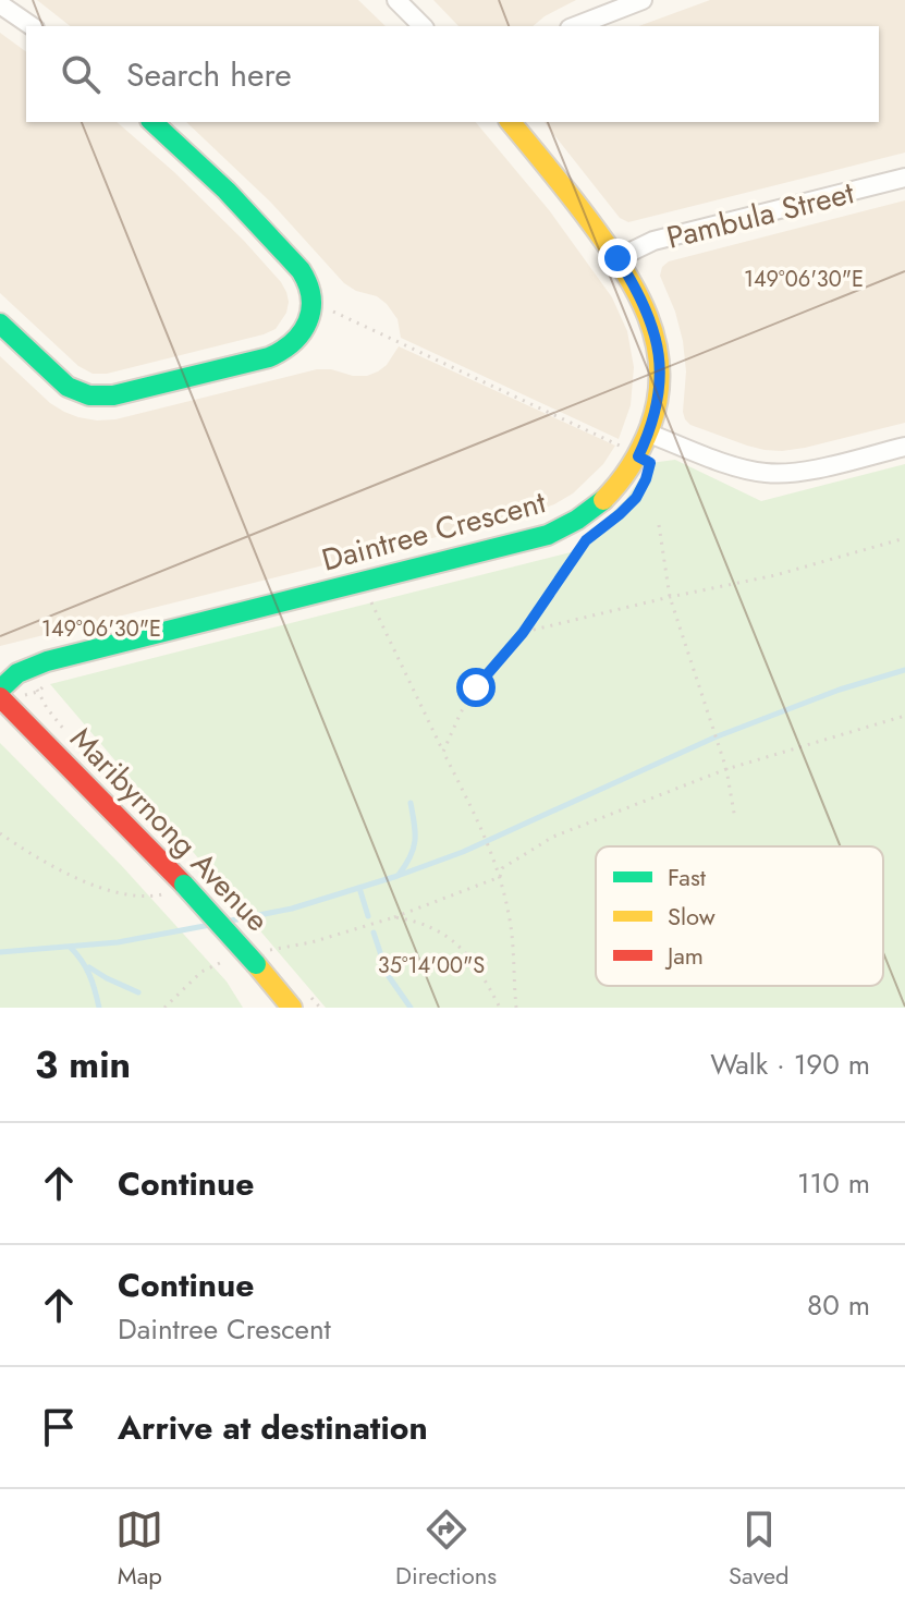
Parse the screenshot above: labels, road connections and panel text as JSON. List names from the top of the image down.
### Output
{
  "streets": {
    "street": ["Pambula Street", "Daintree Crescent", "Maribyrnong Avenue"]
  },
  "crossings": [
    ["Pambula Street", "Daintree Crescent"]
  ],
  "legend": ["Fast", "Slow", "Jam"],
  "page": {
    "search": "Search here",
    "heading": ["3 min", "Walk · 190 m"],
    "list": [
      ["Continue", "110 m"],
      ["Continue", "Daintree Crescent", "80 m"],
      "Arrive at destination"
    ],
    "nav": ["Map", "Directions", "Saved"]
  },
  "coordinates": ["149°06'30\"E", "35°14'00\"S"]
}
